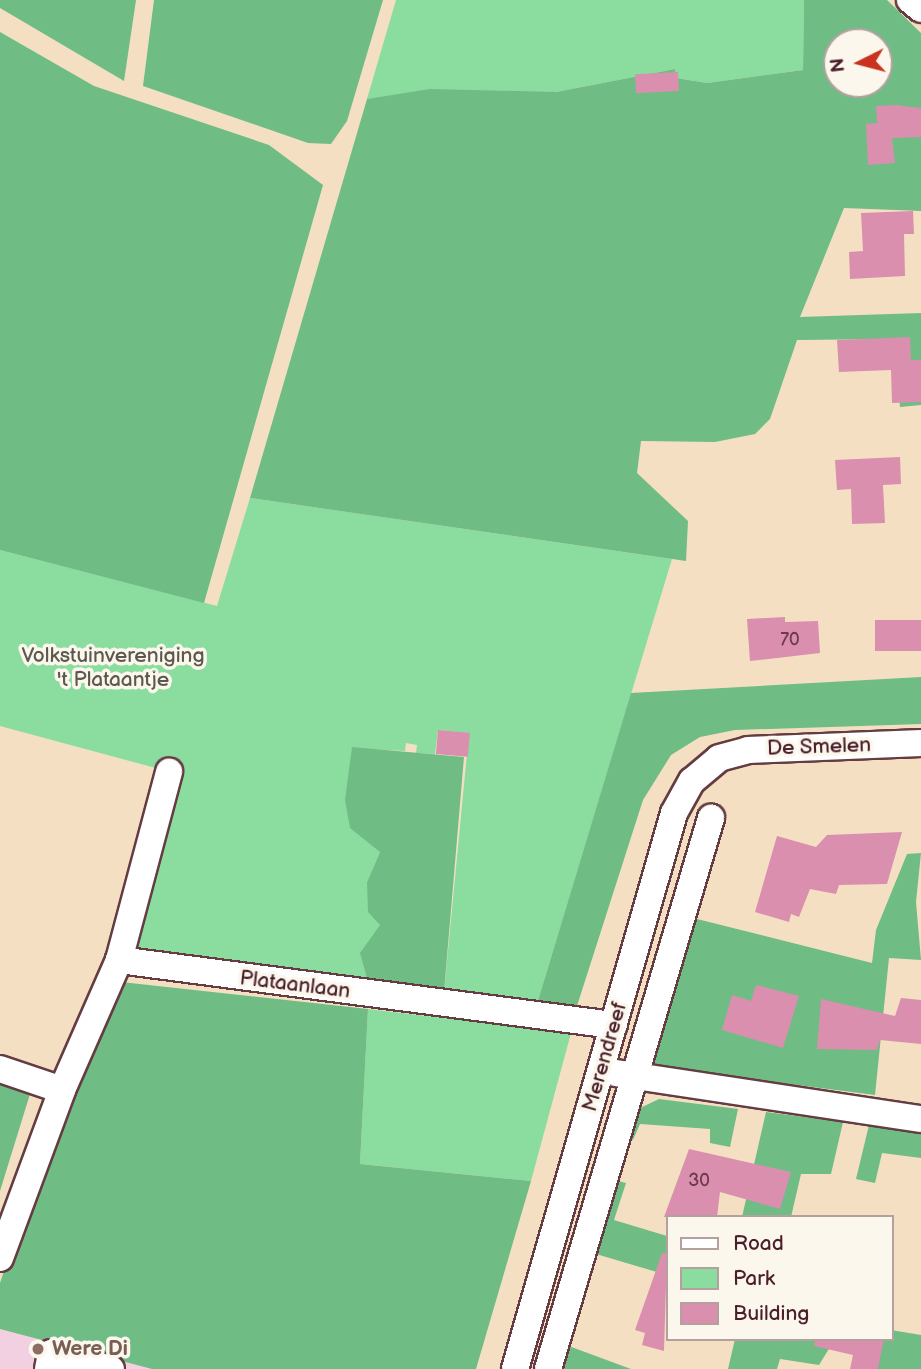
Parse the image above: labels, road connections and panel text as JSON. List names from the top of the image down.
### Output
{
  "streets": {
    "street": ["De Smelen", "Plataanlaan", "Merendreef"]
  },
  "crossings": [
    ["De Smelen", "Merendreef"],
    ["Plataanlaan", "Merendreef"]
  ],
  "parks": ["Volkstuinvereniging 't Plataantje"],
  "places": ["Were Di"],
  "house_numbers": ["70", "30"],
  "legend": ["Road", "Park", "Building"],
  "north": "left"
}
